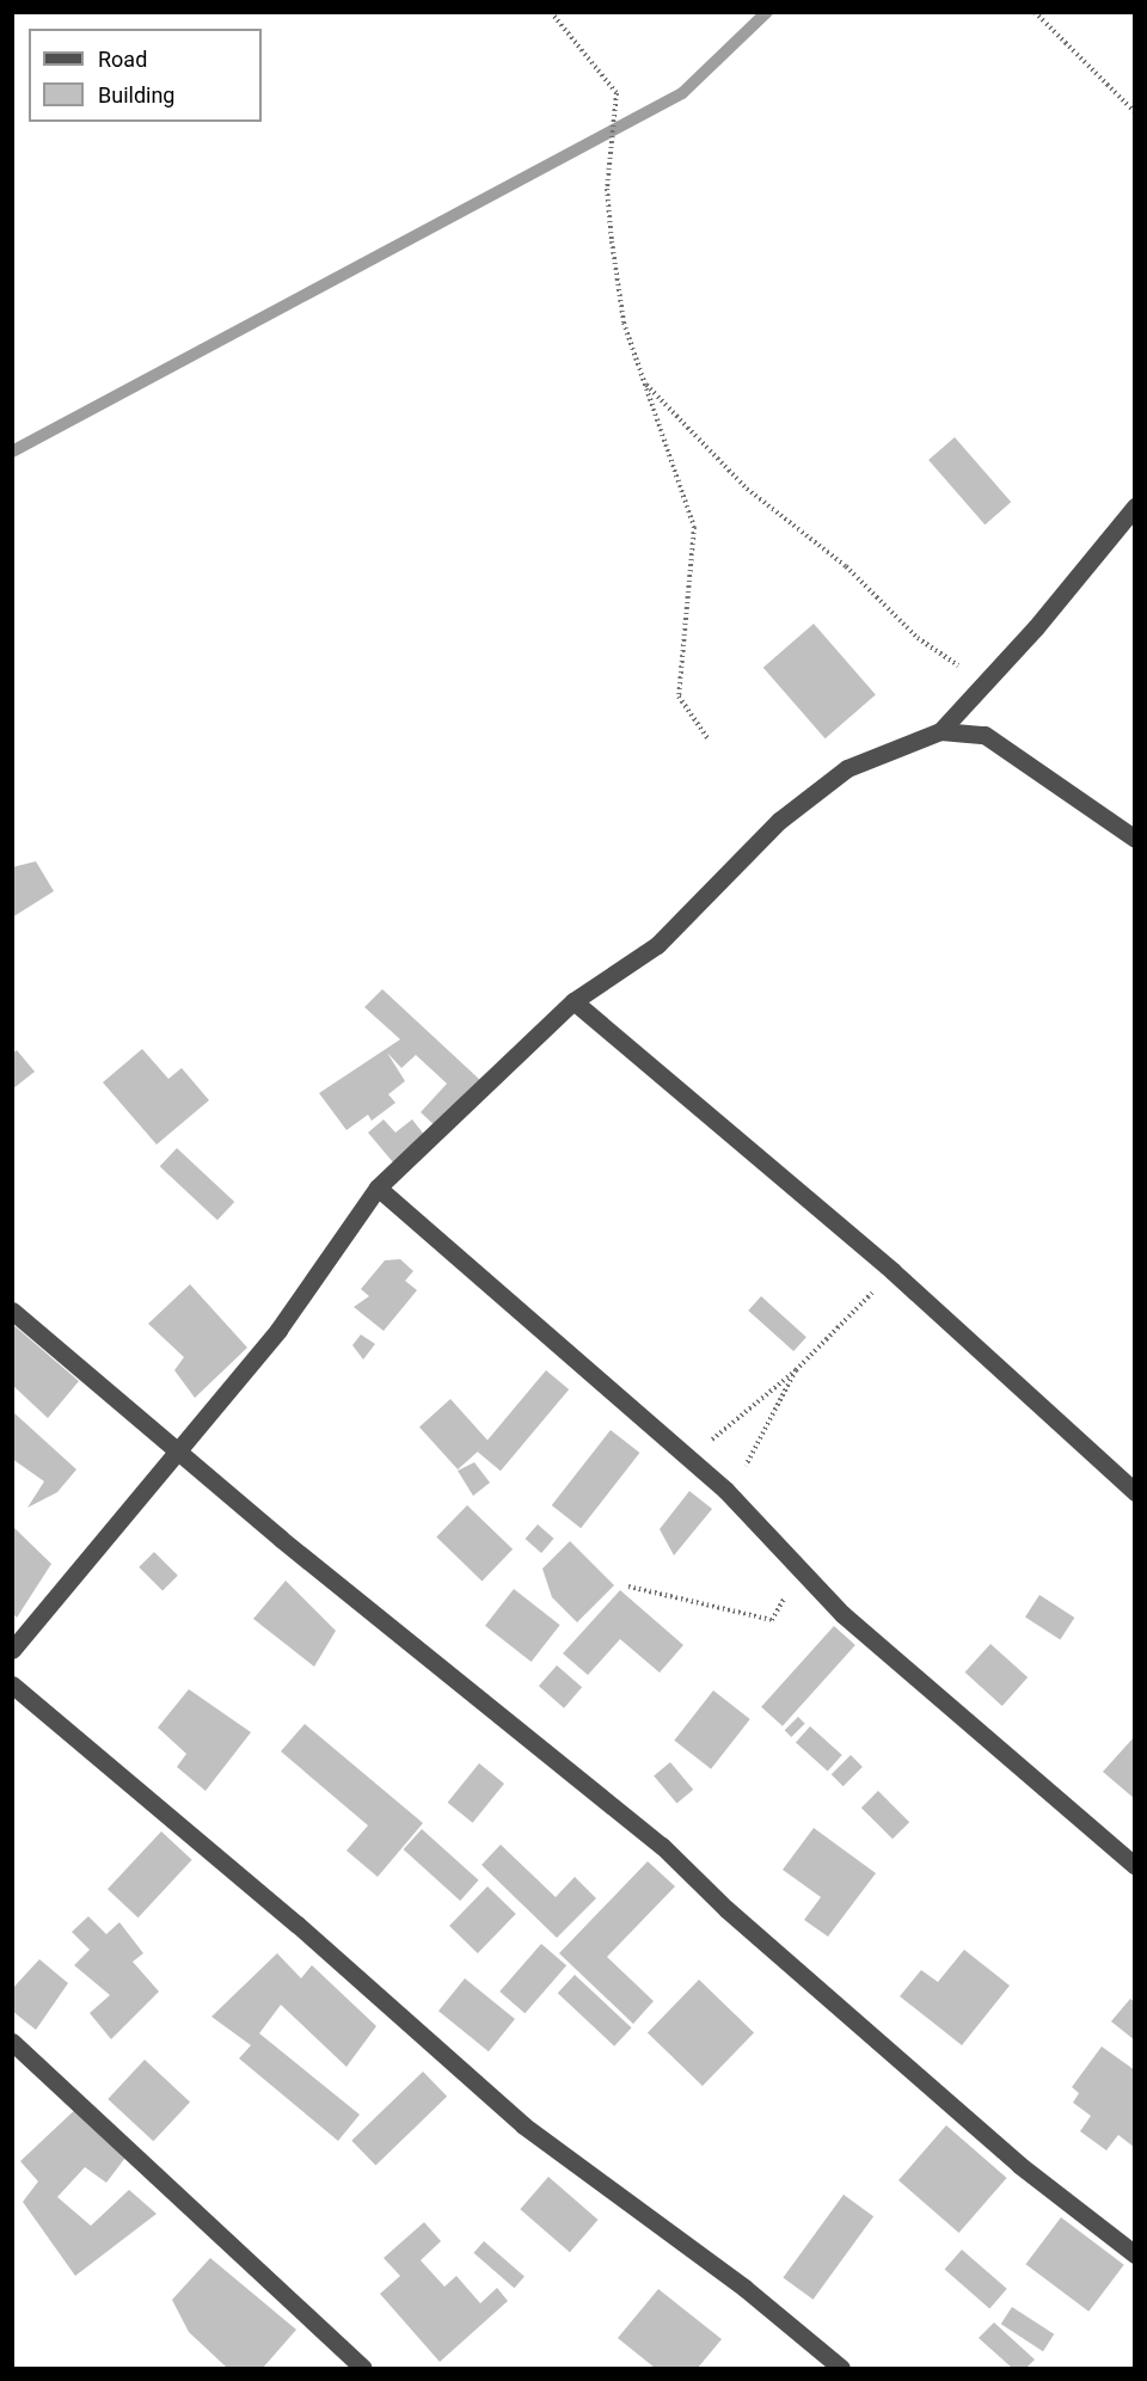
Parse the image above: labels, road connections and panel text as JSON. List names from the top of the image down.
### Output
{
  "legend": ["Road", "Building"]
}
